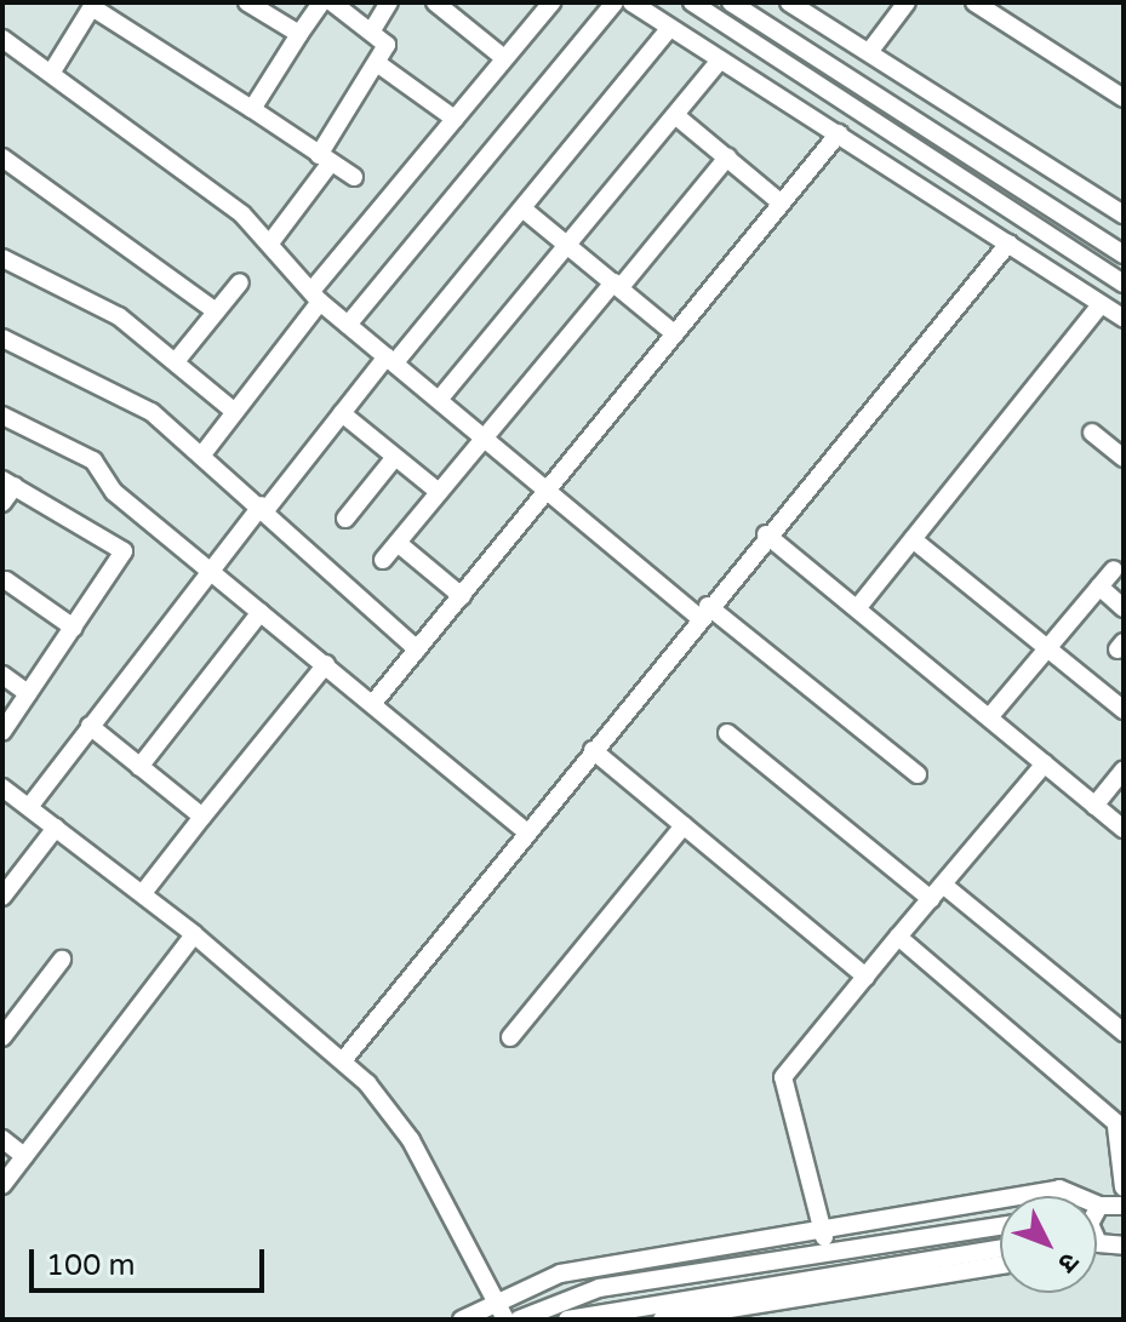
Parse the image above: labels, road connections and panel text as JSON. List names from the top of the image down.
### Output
{
  "scale_bar": "100 m",
  "north": "bottom right"
}
